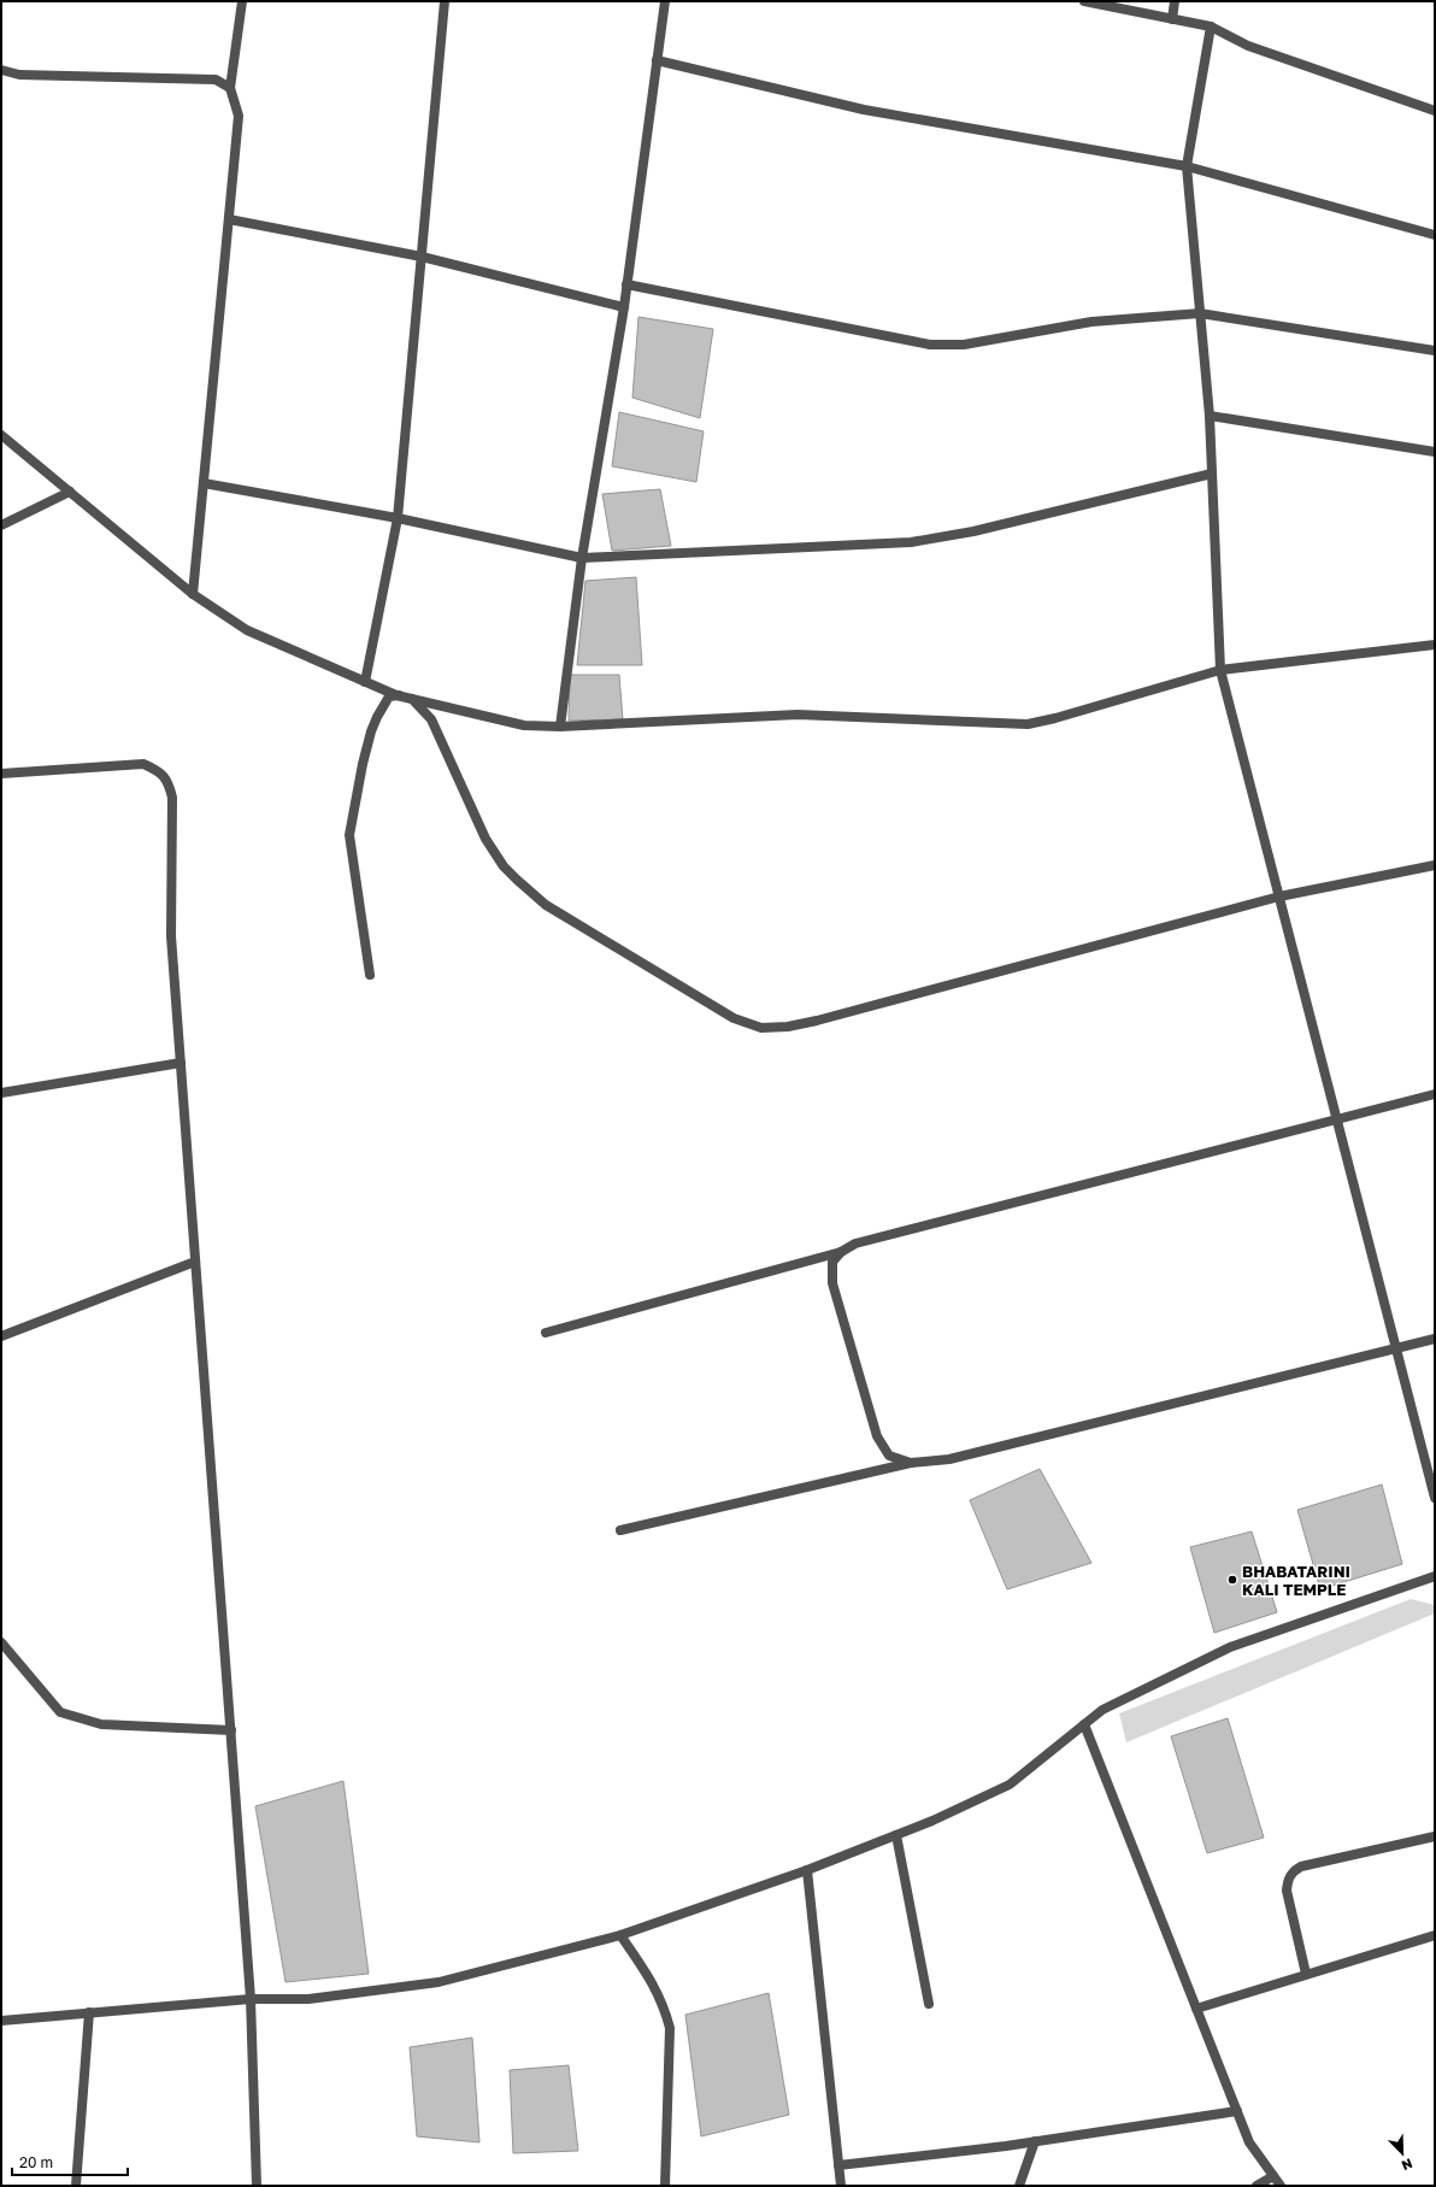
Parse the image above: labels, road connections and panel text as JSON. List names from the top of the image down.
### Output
{
  "places": ["BHABATARINI KALI TEMPLE"],
  "scale_bar": "20 m",
  "north": "bottom right"
}
